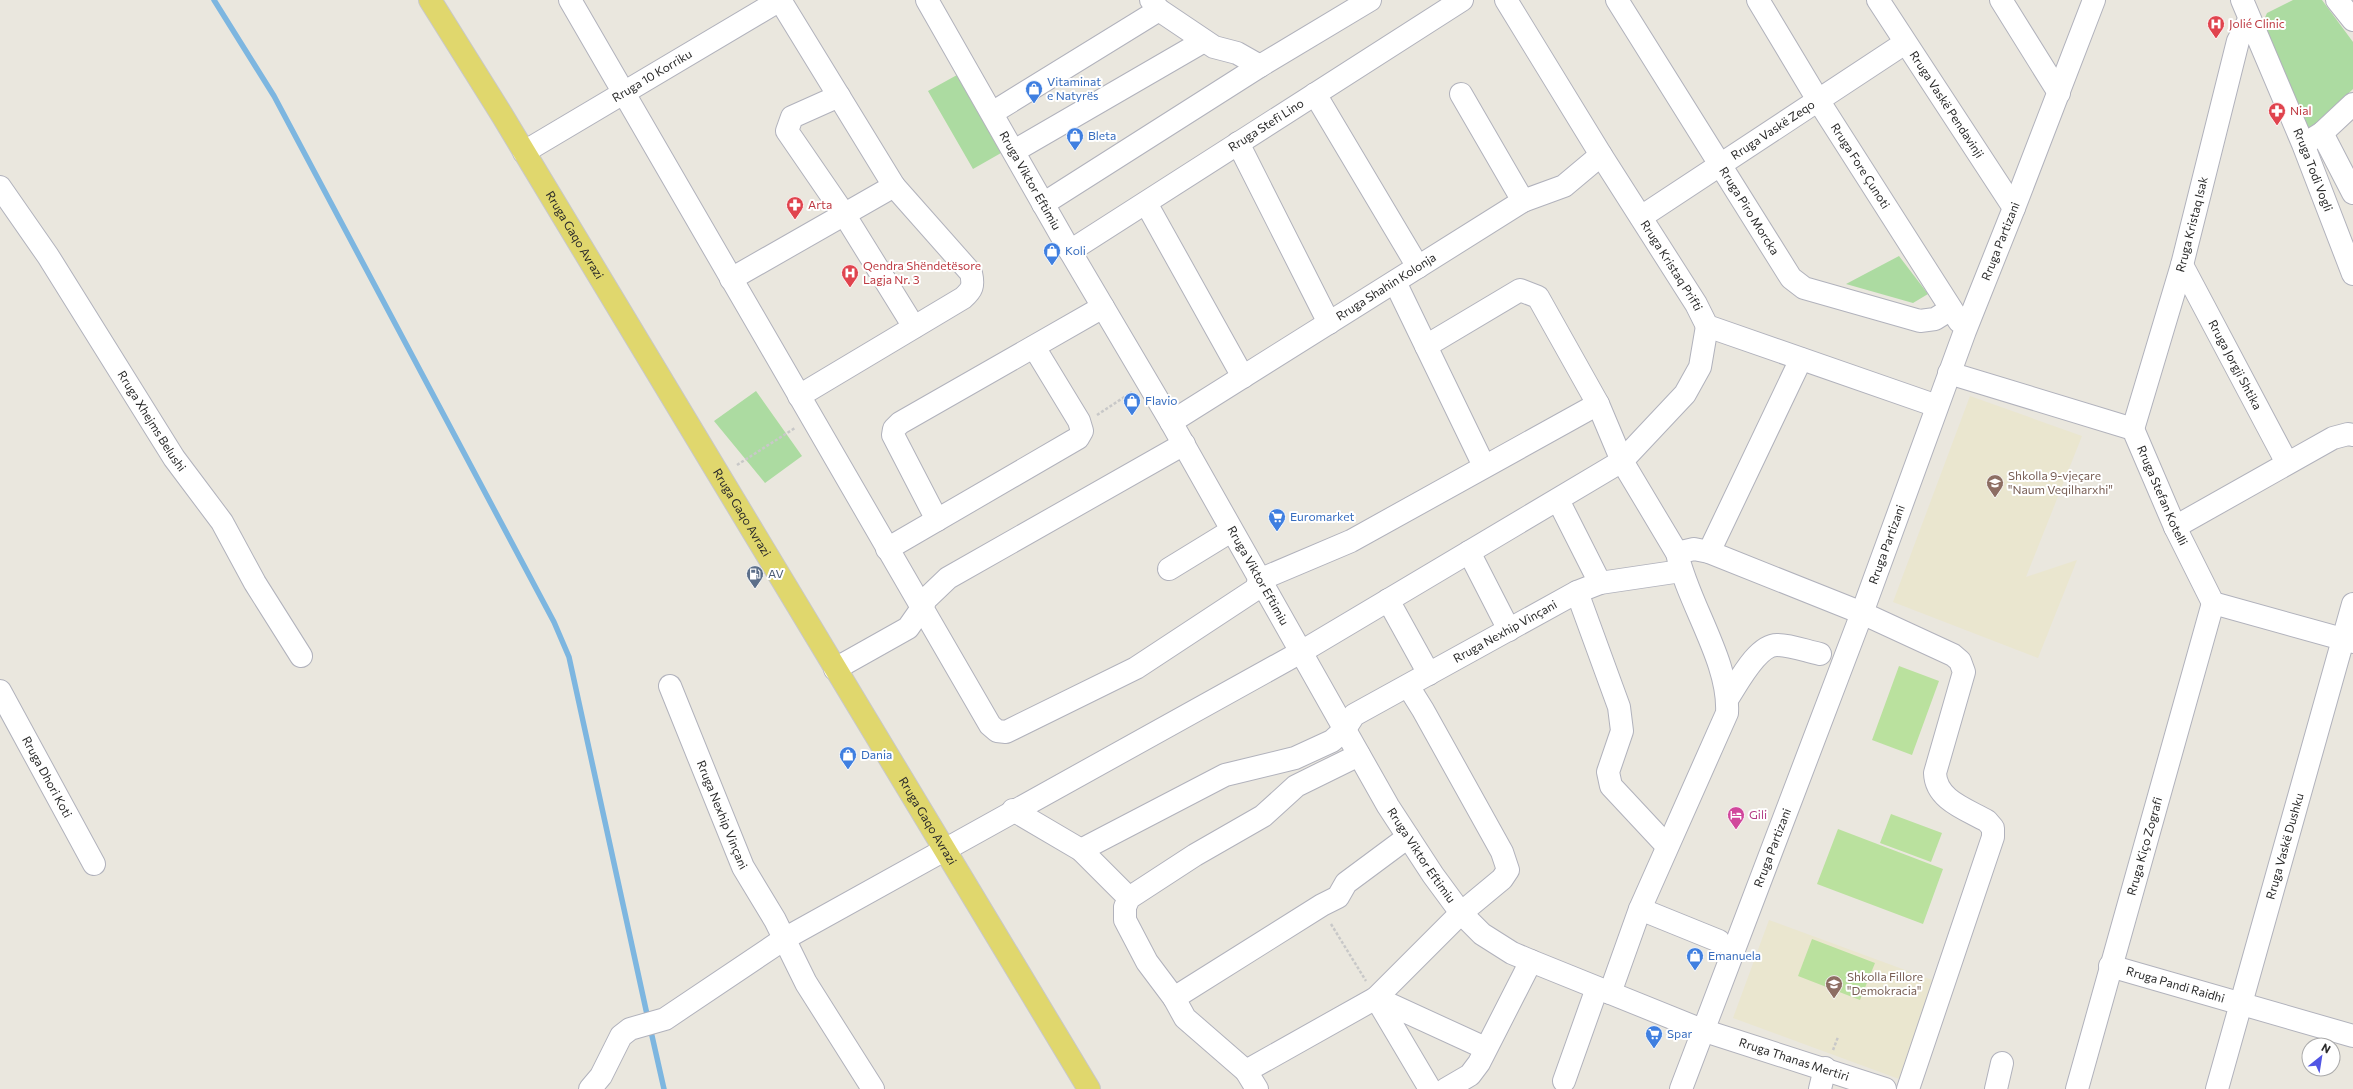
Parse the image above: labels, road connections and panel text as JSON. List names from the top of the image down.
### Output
{
  "streets": {
    "main road": ["Rruga Gaqo Avrazi"],
    "street": [
      "Rruga 10 Korriku",
      "Rruga Vaskë Pendavinji",
      "Rruga Stefi Lino",
      "Rruga Vaskë Zeqo",
      "Rruga Fore Çunoti",
      "Rruga Todi Vogli",
      "Rruga Viktor Eftimiu",
      "Rruga Piro Morcka",
      "Rruga Kristaq Isak",
      "Rruga Partizani",
      "Rruga Kristaq Prifti",
      "Rruga Shahin Kolonja",
      "Rruga Jorgji Shtika",
      "Rruga Xhejms Belushi",
      "Rruga Stefan Kotelli",
      "Rruga Nexhip Vinçani",
      "Rruga Dhori Koti",
      "Rruga Kiço Zografi",
      "Rruga Vaskë Dushku",
      "Rruga Pandi Raidhi",
      "Rruga Thanas Mertiri"
    ]
  },
  "crossings": [
    ["Rruga 10 Korriku", "Rruga Gaqo Avrazi"],
    ["Rruga Vaskë Pendavinji", "Rruga Vaskë Zeqo"],
    ["Rruga Vaskë Pendavinji", "Rruga Partizani"],
    ["Rruga Stefi Lino", "Rruga Viktor Eftimiu"],
    ["Rruga Vaskë Zeqo", "Rruga Fore Çunoti"],
    ["Rruga Vaskë Zeqo", "Rruga Piro Morcka"],
    ["Rruga Vaskë Zeqo", "Rruga Kristaq Prifti"],
    ["Rruga Fore Çunoti", "Rruga Piro Morcka"],
    ["Rruga Fore Çunoti", "Rruga Partizani"],
    ["Rruga Todi Vogli", "Rruga Kristaq Isak"],
    ["Rruga Viktor Eftimiu", "Rruga Partizani"],
    ["Rruga Viktor Eftimiu", "Rruga Shahin Kolonja"],
    ["Rruga Viktor Eftimiu", "Rruga Nexhip Vinçani"],
    ["Rruga Viktor Eftimiu", "Rruga Thanas Mertiri"],
    ["Rruga Kristaq Isak", "Rruga Jorgji Shtika"],
    ["Rruga Kristaq Isak", "Rruga Stefan Kotelli"],
    ["Rruga Partizani", "Rruga Kristaq Prifti"],
    ["Rruga Partizani", "Rruga Nexhip Vinçani"],
    ["Rruga Partizani", "Rruga Thanas Mertiri"],
    ["Rruga Kristaq Prifti", "Rruga Shahin Kolonja"],
    ["Rruga Stefan Kotelli", "Rruga Kiço Zografi"],
    ["Rruga Kiço Zografi", "Rruga Pandi Raidhi"],
    ["Rruga Vaskë Dushku", "Rruga Pandi Raidhi"]
  ],
  "places": {
    "hospital": ["Jolié Clinic", "Qendra Shëndetësore Lagja Nr. 3"],
    "shop": [
      "Vitaminat e Natyrës",
      "Bleta",
      "Koli",
      "Flavio",
      "Dania",
      "Emanuela"
    ],
    "pharmacy": ["Nial", "Arta"],
    "school or university": ["Shkolla 9-vjeçare \"Naum Veqilharxhi\"", "Shkolla Fillore \"Demokracia\""],
    "supermarket": ["Euromarket", "Spar"],
    "fuel station": ["AV"],
    "hotel": ["Gili"]
  },
  "north": "top right"
}
